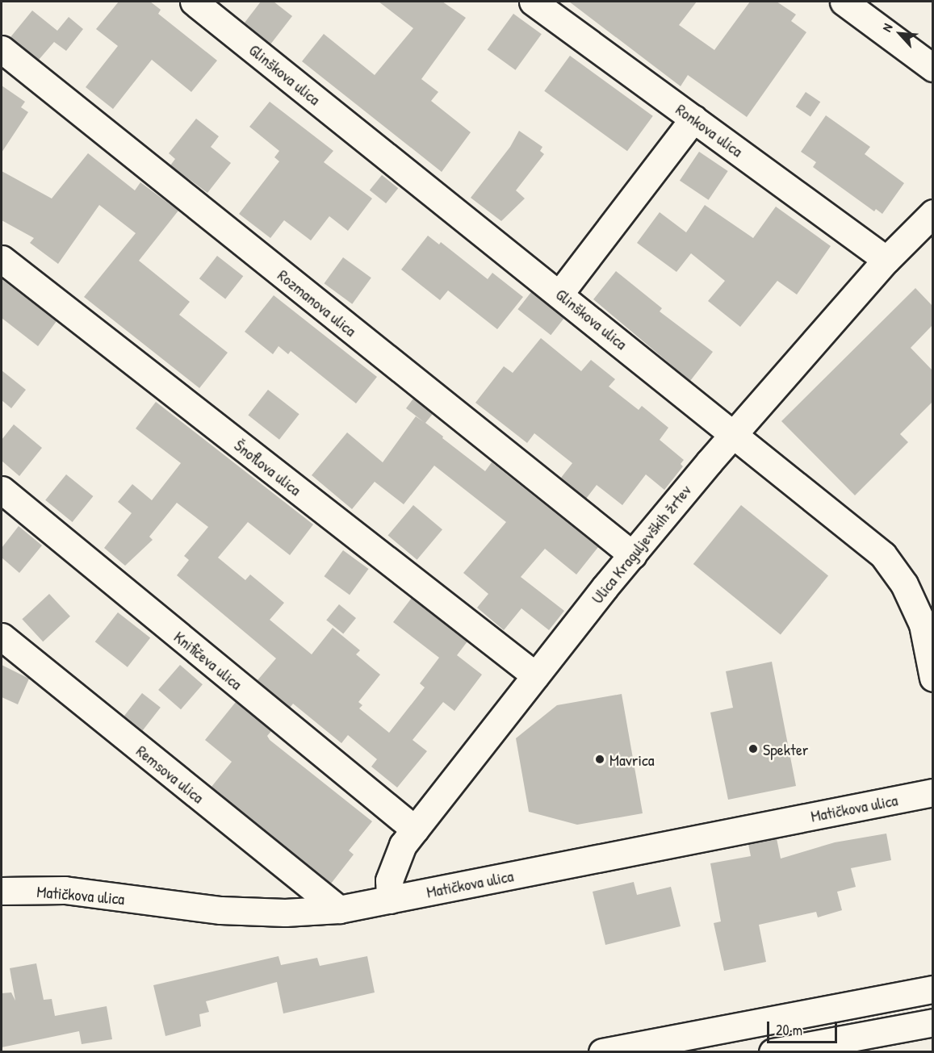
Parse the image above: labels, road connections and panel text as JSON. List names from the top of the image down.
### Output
{
  "streets": {
    "street": [
      "Glinškova ulica",
      "Ronkova ulica",
      "Rozmanova ulica",
      "Šnoflova ulica",
      "Ulica Kraguljevških žrtev",
      "Knifičeva ulica",
      "Remsova ulica",
      "Matičkova ulica"
    ]
  },
  "crossings": [
    ["Glinškova ulica", "Ulica Kraguljevških žrtev"],
    ["Ronkova ulica", "Ulica Kraguljevških žrtev"],
    ["Rozmanova ulica", "Ulica Kraguljevških žrtev"],
    ["Šnoflova ulica", "Ulica Kraguljevških žrtev"],
    ["Ulica Kraguljevških žrtev", "Knifičeva ulica"],
    ["Ulica Kraguljevških žrtev", "Matičkova ulica"],
    ["Remsova ulica", "Matičkova ulica"]
  ],
  "places": ["Spekter", "Mavrica"],
  "scale_bar": "20 m",
  "north": "top left"
}
